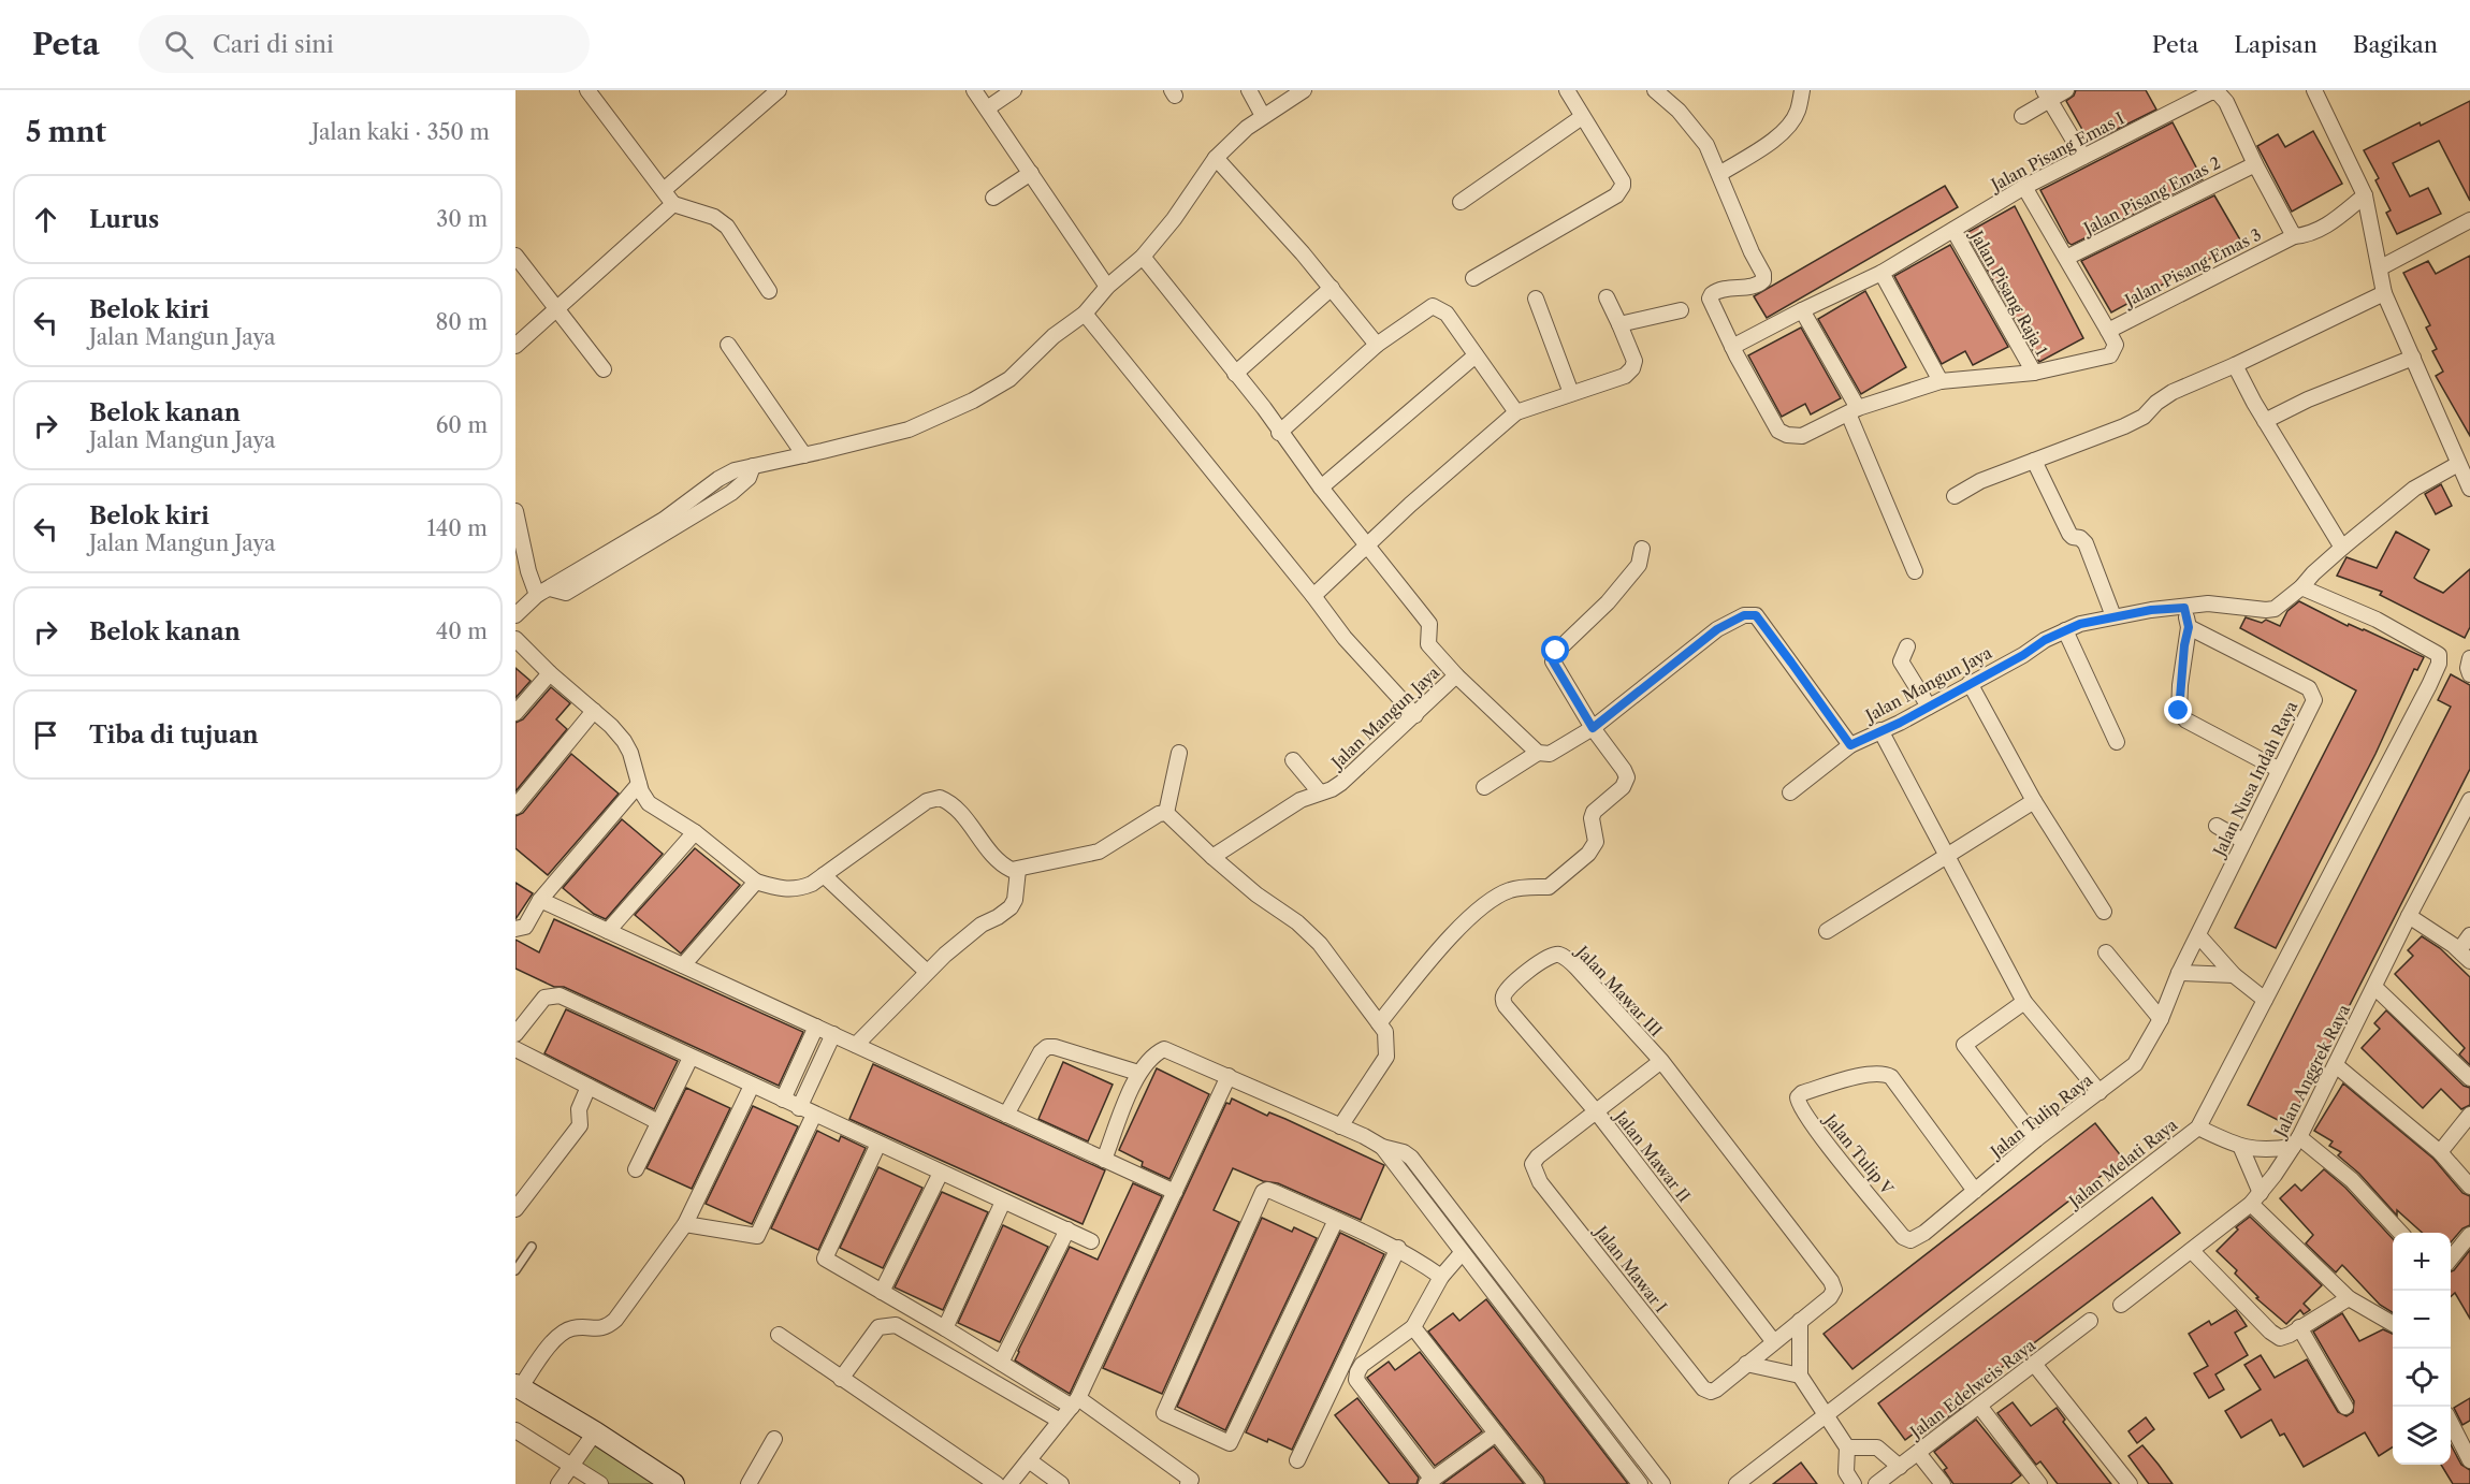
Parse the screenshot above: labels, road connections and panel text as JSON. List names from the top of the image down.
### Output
{
  "streets": {
    "street": [
      "Jalan Pisang Emas I",
      "Jalan Pisang Emas 2",
      "Jalan Pisang Emas 3",
      "Jalan Pisang Raja 1",
      "Jalan Mangun Jaya",
      "Jalan Nusa Indah Raya",
      "Jalan Mawar III",
      "Jalan Anggrek Raya",
      "Jalan Tulip Raya",
      "Jalan Tulip V",
      "Jalan Mawar II",
      "Jalan Melati Raya",
      "Jalan Mawar I",
      "Jalan Edelweis Raya"
    ]
  },
  "crossings": [
    ["Jalan Pisang Emas I", "Jalan Pisang Emas 2"],
    ["Jalan Pisang Emas I", "Jalan Pisang Emas 3"],
    ["Jalan Pisang Emas I", "Jalan Pisang Raja 1"],
    ["Jalan Mangun Jaya", "Jalan Melati Raya"],
    ["Jalan Nusa Indah Raya", "Jalan Tulip Raya"],
    ["Jalan Mawar III", "Jalan Mawar II"],
    ["Jalan Mawar III", "Jalan Mawar I"],
    ["Jalan Tulip Raya", "Jalan Tulip V"],
    ["Jalan Mawar II", "Jalan Mawar I"]
  ],
  "page": {
    "header": "Peta",
    "search": "Cari di sini",
    "nav": ["Peta", "Lapisan", "Bagikan"],
    "heading": ["5 mnt", "Jalan kaki · 350 m"],
    "list": [
      ["Lurus", "30 m"],
      ["Belok kiri", "Jalan Mangun Jaya", "80 m"],
      ["Belok kanan", "Jalan Mangun Jaya", "60 m"],
      ["Belok kiri", "Jalan Mangun Jaya", "140 m"],
      ["Belok kanan", "40 m"],
      "Tiba di tujuan"
    ],
    "map_buttons": ["+", "−"]
  }
}
